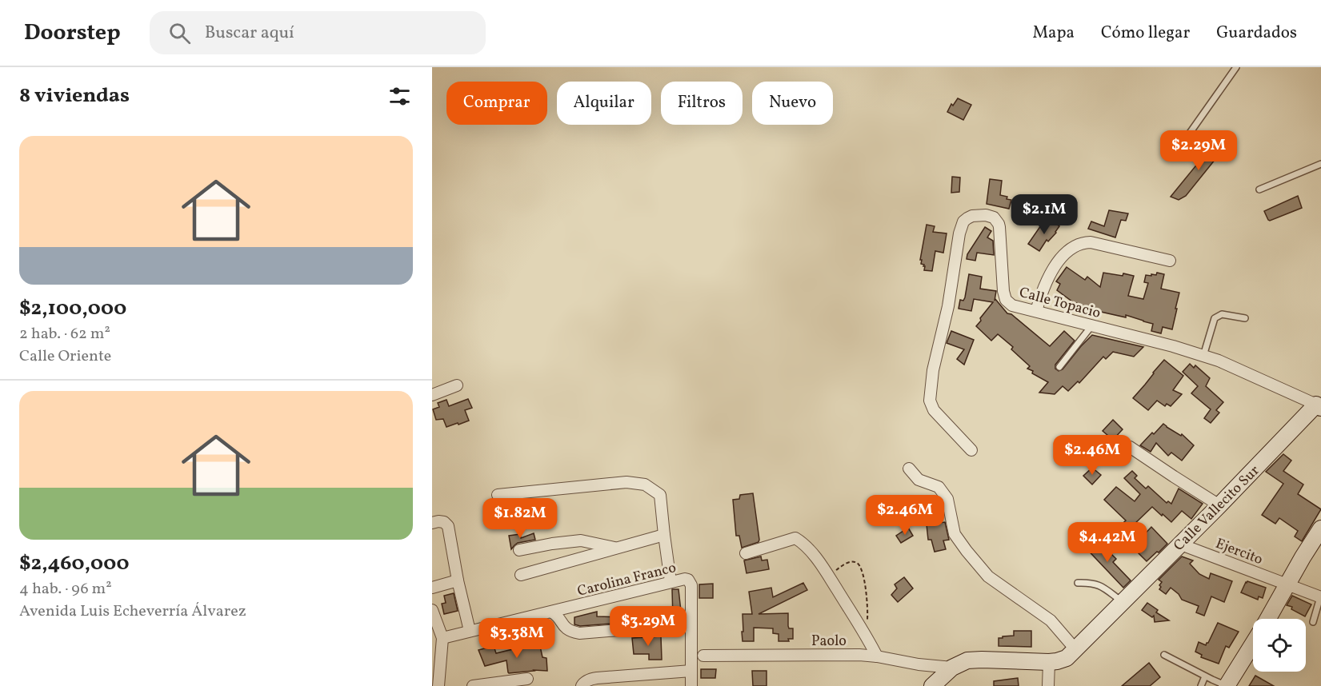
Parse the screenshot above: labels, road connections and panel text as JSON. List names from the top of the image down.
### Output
{
  "streets": {
    "street": [
      "Calle Topacio",
      "Calle Vallecito Sur",
      "Ejercito",
      "Carolina Franco",
      "Paolo"
    ]
  },
  "crossings": [
    ["Calle Topacio", "Calle Vallecito Sur"],
    ["Calle Vallecito Sur", "Ejercito"]
  ],
  "page": {
    "header": "Doorstep",
    "search": "Buscar aquí",
    "nav": ["Mapa", "Cómo llegar", "Guardados"],
    "heading": "8 viviendas",
    "chip": [
      "Comprar",
      "Alquilar",
      "Filtros",
      "Nuevo"
    ],
    "list": [
      {
        "name": "$2,100,000",
        "note": "2 hab. · 62 m² · Calle Oriente"
      },
      {
        "name": "$2,460,000",
        "note": "4 hab. · 96 m² · Avenida Luis Echeverría Álvarez"
      }
    ],
    "price": [
      "$2.29M",
      "$2.1M",
      "$2.46M",
      "$2.46M",
      "$1.82M",
      "$4.42M",
      "$3.29M",
      "$3.38M"
    ]
  }
}
